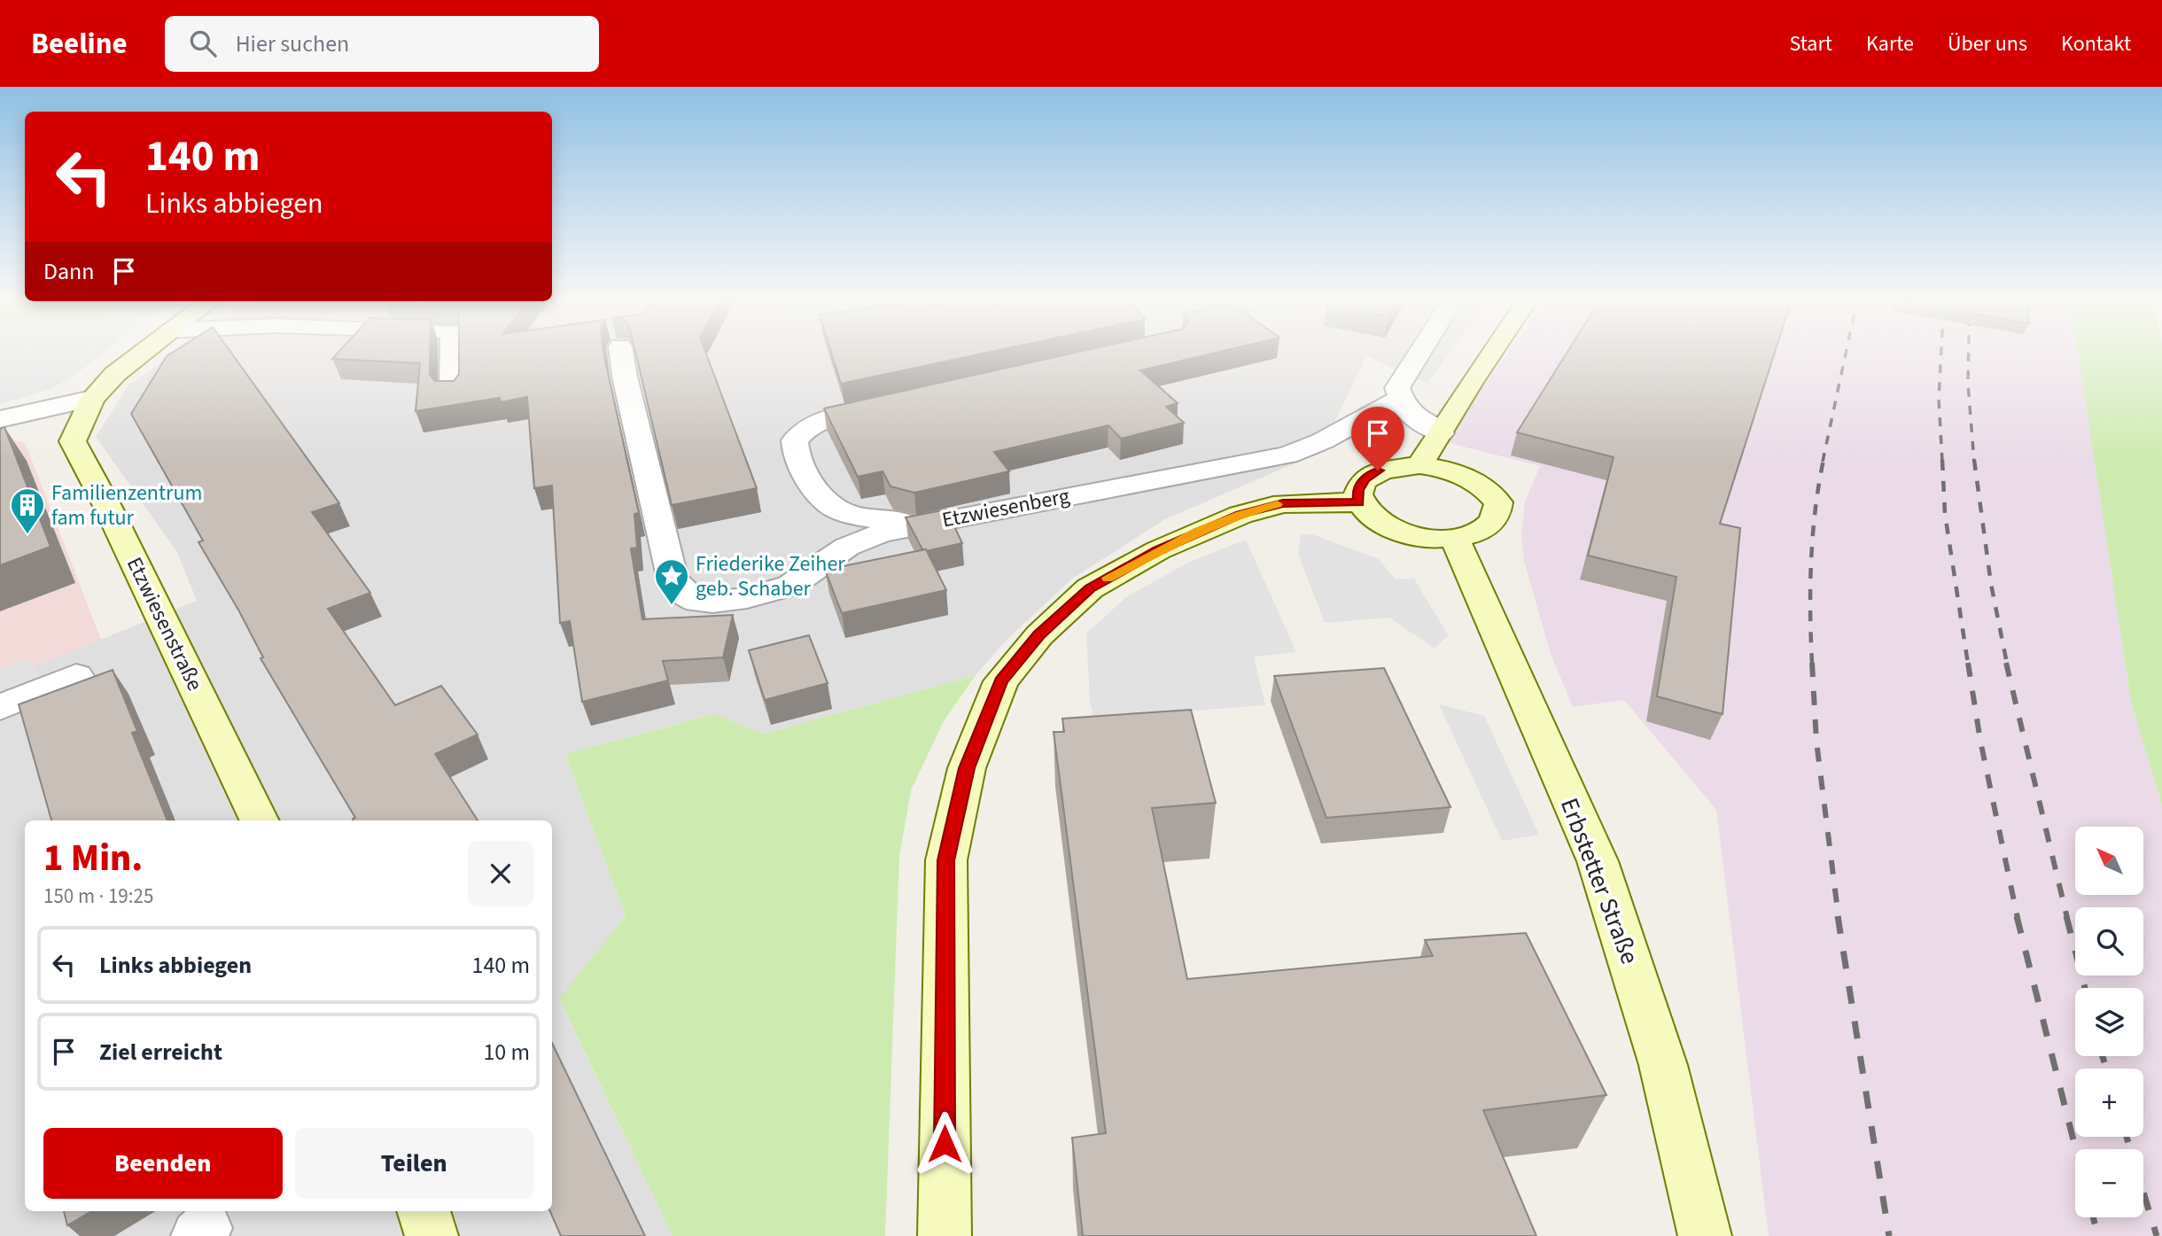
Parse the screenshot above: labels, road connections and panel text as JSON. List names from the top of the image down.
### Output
{
  "streets": {
    "street": ["Etzwiesenberg", "Etzwiesenstraße", "Erbstetter Straße"]
  },
  "places": {
    "building": ["Familienzentrum fam futur"],
    "place": ["Friederike Zeiher geb. Schaber"]
  },
  "north": "top left",
  "page": {
    "header": "Beeline",
    "search": "Hier suchen",
    "nav": [
      "Start",
      "Karte",
      "Über uns",
      "Kontakt"
    ],
    "turn": ["140 m", "Links abbiegen"],
    "then": "Dann",
    "heading": ["1 Min.", "150 m · 19:25"],
    "map_buttons": ["+", "−"],
    "list": [
      {
        "name": "Links abbiegen",
        "value": "140 m"
      },
      {
        "name": "Ziel erreicht",
        "value": "10 m"
      }
    ],
    "buttons": ["Beenden", "Teilen"]
  }
}
